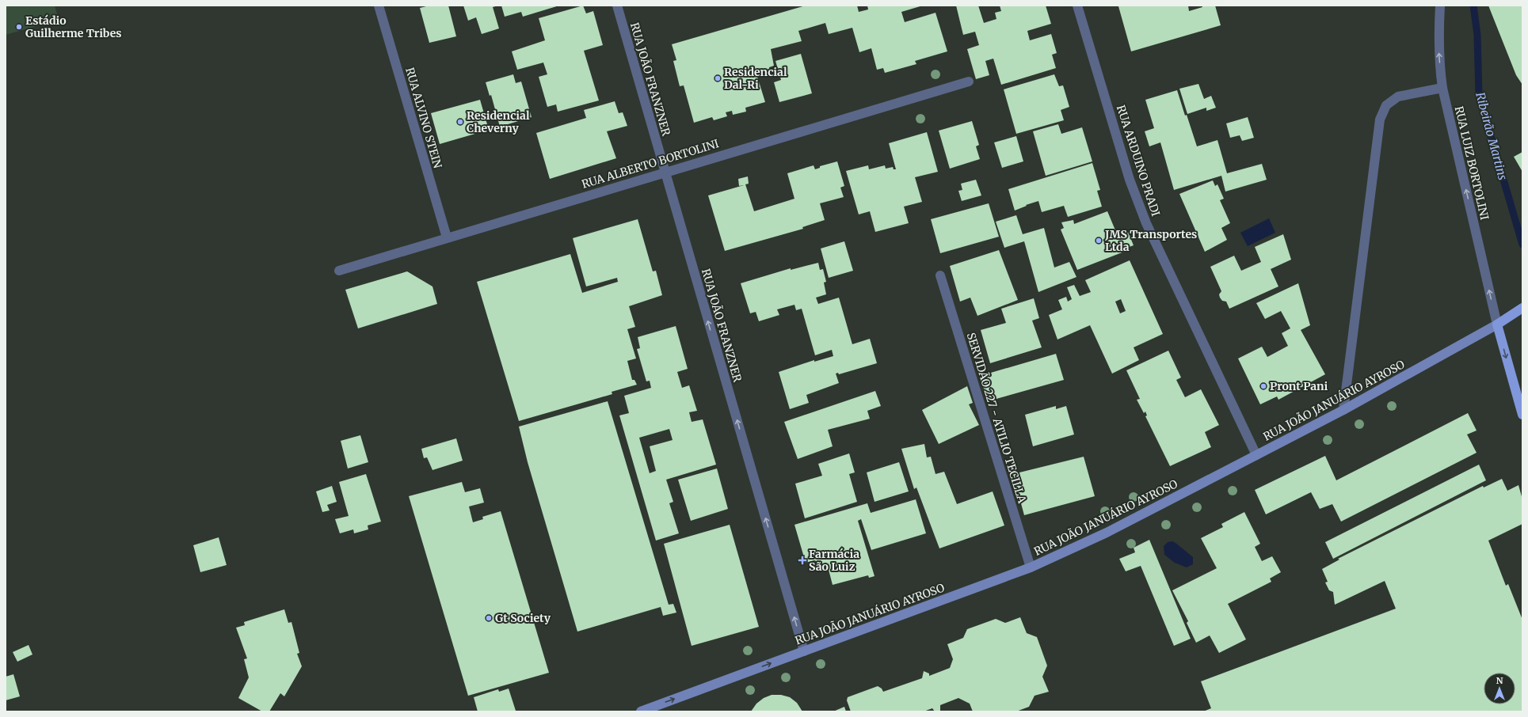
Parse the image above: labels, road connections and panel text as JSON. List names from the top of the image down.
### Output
{
  "streets": {
    "main road": ["RUA JOÃO JANUÁRIO AYROSO"],
    "street": [
      "RUA JOÃO FRANZNER",
      "RUA ALVINO STEIN",
      "RUA ARDUINO PRADI",
      "RUA LUIZ BORTOLINI",
      "RUA ALBERTO BORTOLINI",
      "SERVIDÃO 227 - ATILIO TECILLA"
    ]
  },
  "crossings": [
    ["RUA JOÃO FRANZNER", "RUA ALBERTO BORTOLINI"],
    ["RUA JOÃO FRANZNER", "RUA JOÃO JANUÁRIO AYROSO"],
    ["RUA ALVINO STEIN", "RUA ALBERTO BORTOLINI"],
    ["RUA ARDUINO PRADI", "RUA JOÃO JANUÁRIO AYROSO"],
    ["RUA LUIZ BORTOLINI", "RUA JOÃO JANUÁRIO AYROSO"],
    ["RUA JOÃO JANUÁRIO AYROSO", "SERVIDÃO 227 - ATILIO TECILLA"]
  ],
  "one_way": ["RUA JOÃO FRANZNER", "RUA LUIZ BORTOLINI"],
  "water": ["Ribeirão Martins"],
  "places": {
    "other": [
      "Estádio Guilherme Tribes",
      "Residencial Dal-Ri",
      "Residencial Cheverny",
      "JMS Transportes Ltda",
      "Pront Pani",
      "Gt Society"
    ],
    "health": ["Farmácia São Luiz"]
  },
  "north": "top"
}
